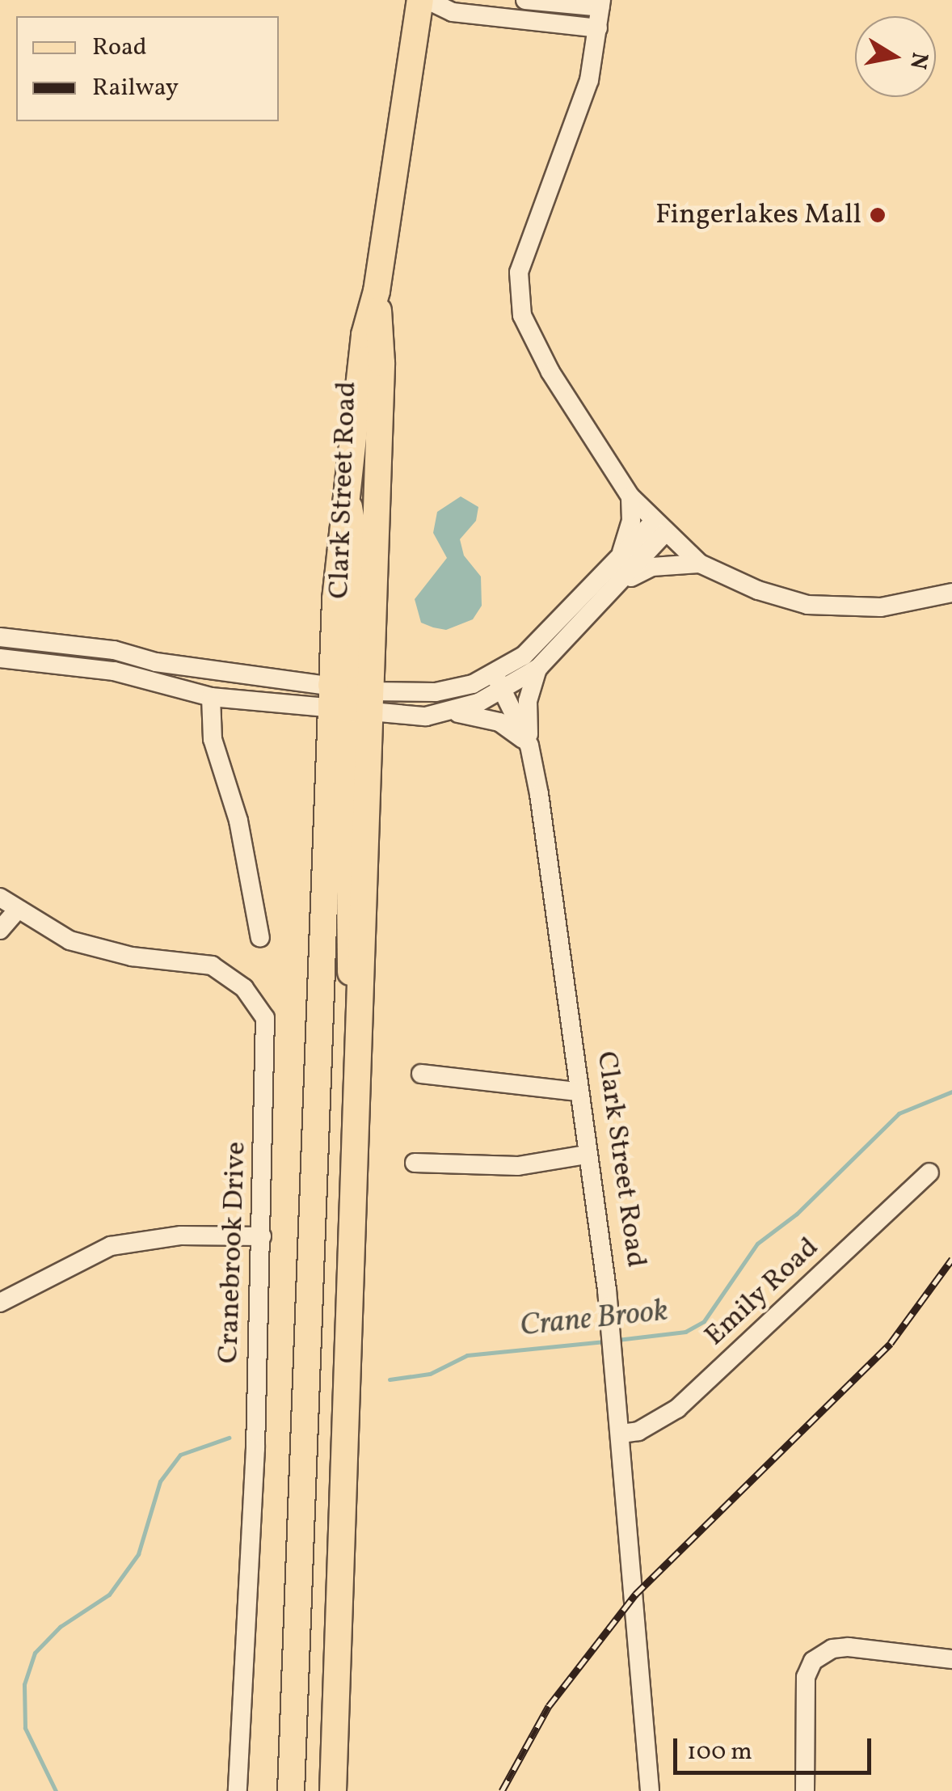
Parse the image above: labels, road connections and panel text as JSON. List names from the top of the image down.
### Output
{
  "streets": {
    "highway": ["Clark Street Road"],
    "street": ["Cranebrook Drive", "Emily Road"]
  },
  "crossings": [
    ["Clark Street Road", "Emily Road"]
  ],
  "water": ["Crane Brook"],
  "places": ["Fingerlakes Mall"],
  "legend": ["Road", "Railway"],
  "scale_bar": "100 m",
  "north": "right"
}
